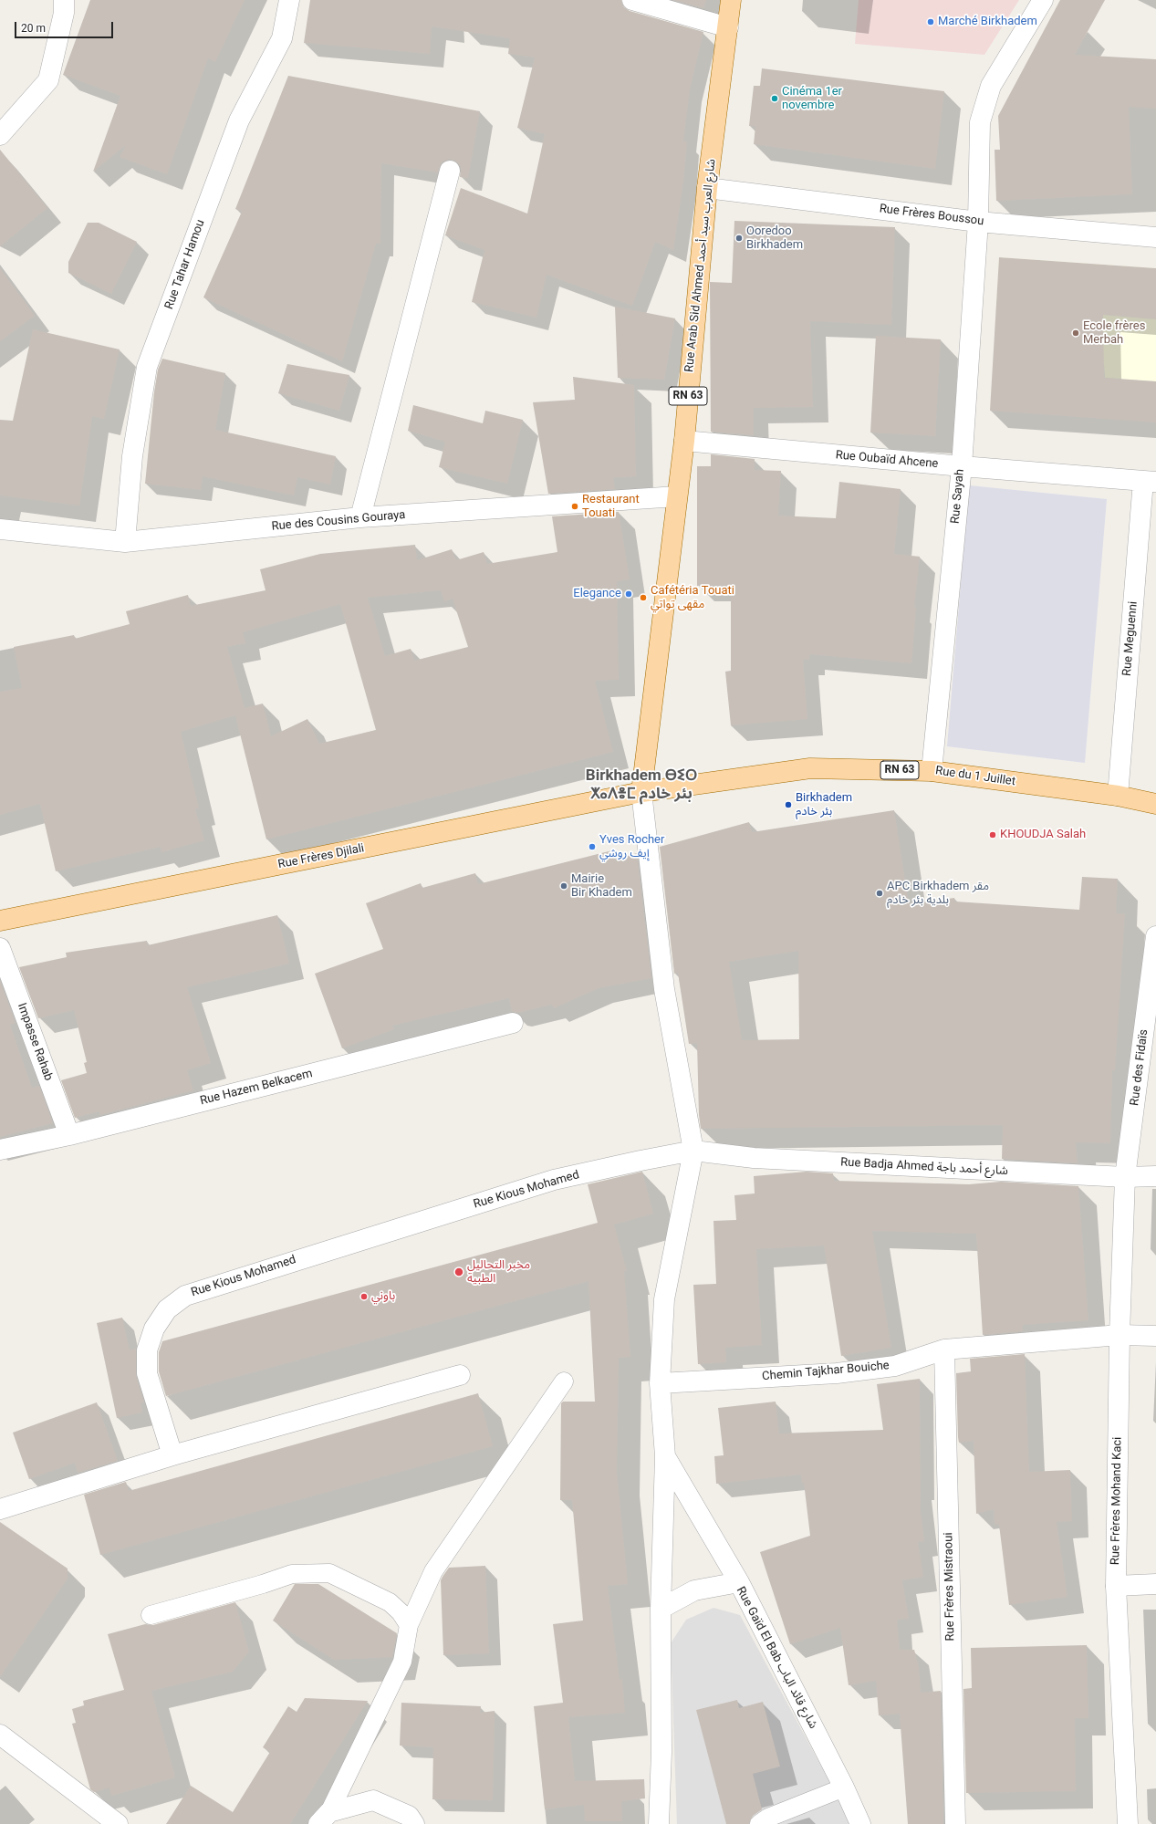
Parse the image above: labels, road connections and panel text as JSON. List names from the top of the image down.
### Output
{
  "streets": {
    "main road": [
      "Rue Arab Sid Ahmed شارع العرب سيد أحمد",
      "RN 63",
      "Rue du 1 Juillet",
      "Rue Frères Djilali"
    ],
    "street": [
      "Rue Frères Boussou",
      "Rue Tahar Hamou",
      "Rue Oubaïd Ahcene",
      "Rue Sayah",
      "Rue des Cousins Gouraya",
      "Rue Meguenni",
      "Impasse Rahab",
      "Rue des Fidaïs",
      "Rue Hazem Belkacem",
      "Rue Badja Ahmed شارع أحمد باجة",
      "Rue Kious Mohamed",
      "Chemin Tajkhar Bouiche",
      "Rue Frères Mohand Kaci",
      "Rue Frères Mistraoui",
      "Rue Gaïd El Bab شارع قائد الباب"
    ]
  },
  "crossings": [
    ["Rue Frères Boussou", "Rue Arab Sid Ahmed شارع العرب سيد أحمد"],
    ["Rue Frères Boussou", "Rue Sayah"],
    ["Rue Tahar Hamou", "Rue des Cousins Gouraya"],
    ["Rue Arab Sid Ahmed شارع العرب سيد أحمد", "Rue Oubaïd Ahcene"],
    ["Rue Arab Sid Ahmed شارع العرب سيد أحمد", "Rue des Cousins Gouraya"],
    ["Rue Arab Sid Ahmed شارع العرب سيد أحمد", "Rue du 1 Juillet"],
    ["Rue Arab Sid Ahmed شارع العرب سيد أحمد", "Rue Frères Djilali"],
    ["Rue Oubaïd Ahcene", "Rue Sayah"],
    ["Rue Oubaïd Ahcene", "Rue Meguenni"],
    ["Rue Sayah", "Rue du 1 Juillet"],
    ["Rue Meguenni", "Rue du 1 Juillet"],
    ["Rue du 1 Juillet", "Rue Frères Djilali"],
    ["Impasse Rahab", "Rue Hazem Belkacem"],
    ["Rue des Fidaïs", "Rue Badja Ahmed شارع أحمد باجة"],
    ["Rue des Fidaïs", "Rue Frères Mohand Kaci"],
    ["Rue Badja Ahmed شارع أحمد باجة", "Rue Kious Mohamed"],
    ["Rue Badja Ahmed شارع أحمد باجة", "Rue Frères Mohand Kaci"],
    ["Chemin Tajkhar Bouiche", "Rue Frères Mohand Kaci"],
    ["Chemin Tajkhar Bouiche", "Rue Frères Mistraoui"]
  ],
  "districts": ["Birkhadem ⴱⵉⵔ ⵅⴰⴷⴻⵎ بئر خادم"],
  "places": [
    "Marché Birkhadem",
    "Cinéma 1er novembre",
    "Ooredoo Birkhadem",
    "Ecole frères Merbah",
    "Restaurant Touati",
    "Elegance",
    "Cafétéria Touati مقهى تواتي",
    "Birkhadem بئر خادم",
    "KHOUDJA Salah",
    "Yves Rocher إيف روشي",
    "Mairie Bir Khadem",
    "APC Birkhadem مقر بلدية بئر خادم",
    "مخبر التحاليل الطبية",
    "باوني"
  ],
  "scale_bar": "20 m"
}
